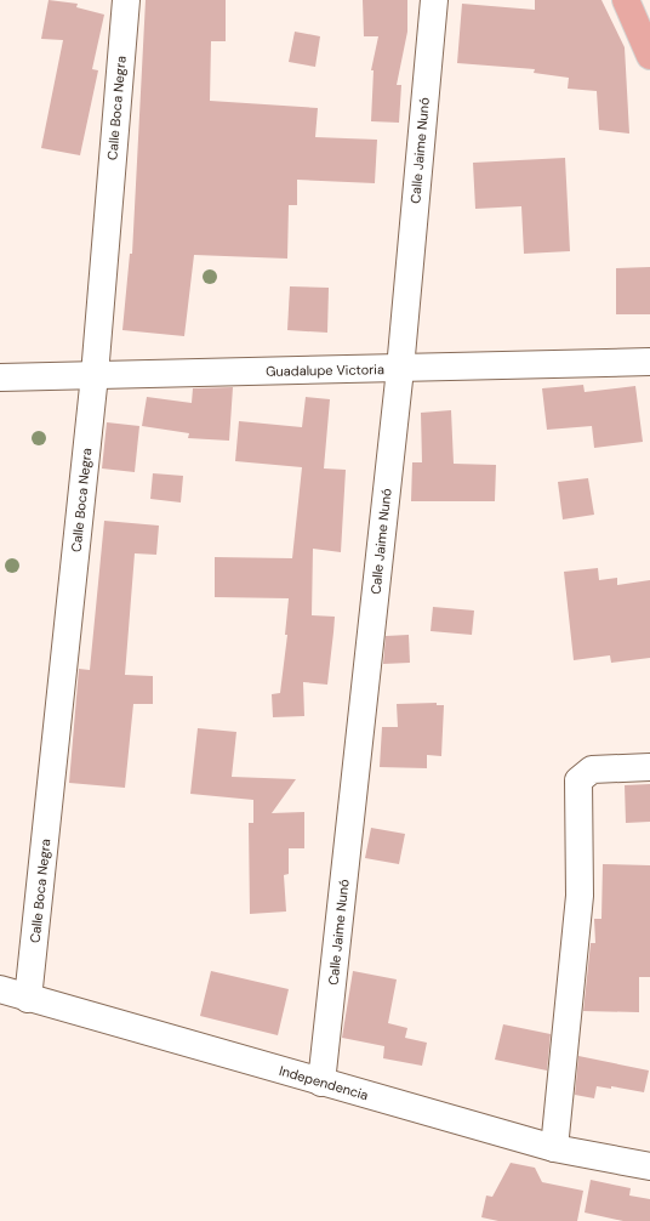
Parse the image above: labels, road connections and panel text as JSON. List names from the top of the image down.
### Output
{
  "streets": {
    "street": [
      "Calle Boca Negra",
      "Calle Jaime Nunó",
      "Guadalupe Victoria",
      "Independencia"
    ]
  },
  "crossings": [
    ["Calle Boca Negra", "Guadalupe Victoria"],
    ["Calle Boca Negra", "Independencia"],
    ["Calle Jaime Nunó", "Guadalupe Victoria"],
    ["Calle Jaime Nunó", "Independencia"]
  ]
}
